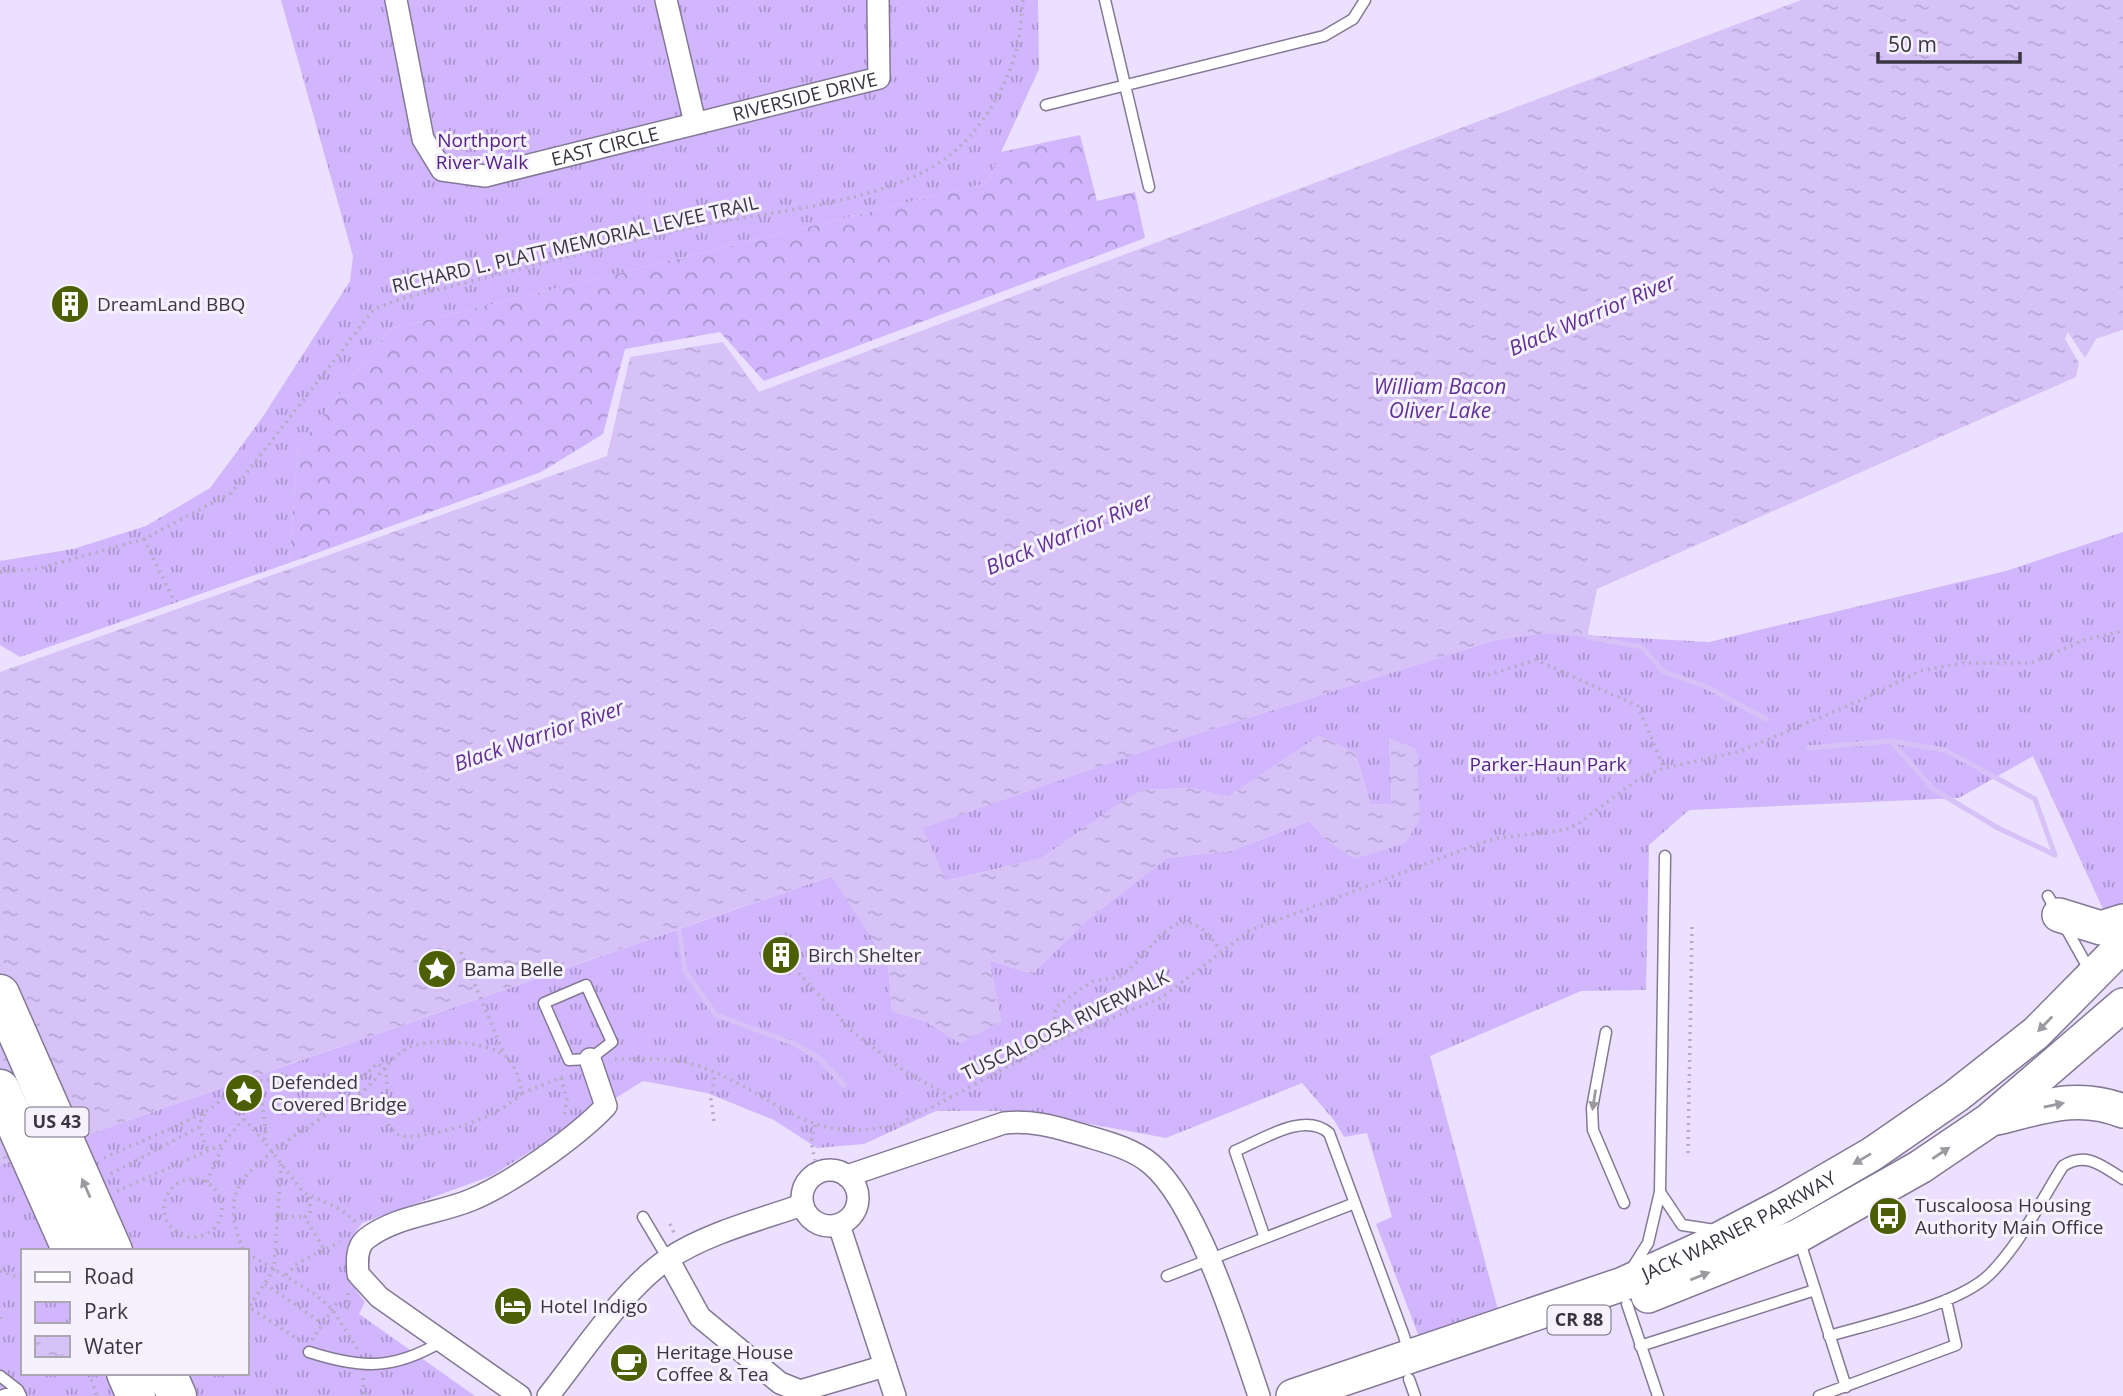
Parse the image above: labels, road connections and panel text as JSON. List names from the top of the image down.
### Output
{
  "streets": {
    "highway": ["US 43"],
    "main road": ["JACK WARNER PARKWAY", "CR 88"],
    "street": ["RIVERSIDE DRIVE", "EAST CIRCLE"],
    "path": ["RICHARD L. PLATT MEMORIAL LEVEE TRAIL", "TUSCALOOSA RIVERWALK"]
  },
  "crossings": [
    ["RIVERSIDE DRIVE", "EAST CIRCLE"]
  ],
  "water": ["Black Warrior River", "William Bacon Oliver Lake"],
  "parks": ["Northport River Walk", "Parker-Haun Park"],
  "places": {
    "building": ["DreamLand BBQ", "Birch Shelter"],
    "place": ["Bama Belle", "Defended Covered Bridge"],
    "bus stop": ["Tuscaloosa Housing Authority Main Office"],
    "hotel": ["Hotel Indigo"],
    "cafe": ["Heritage House Coffee & Tea"]
  },
  "legend": ["Road", "Park", "Water"],
  "scale_bar": "50 m"
}
